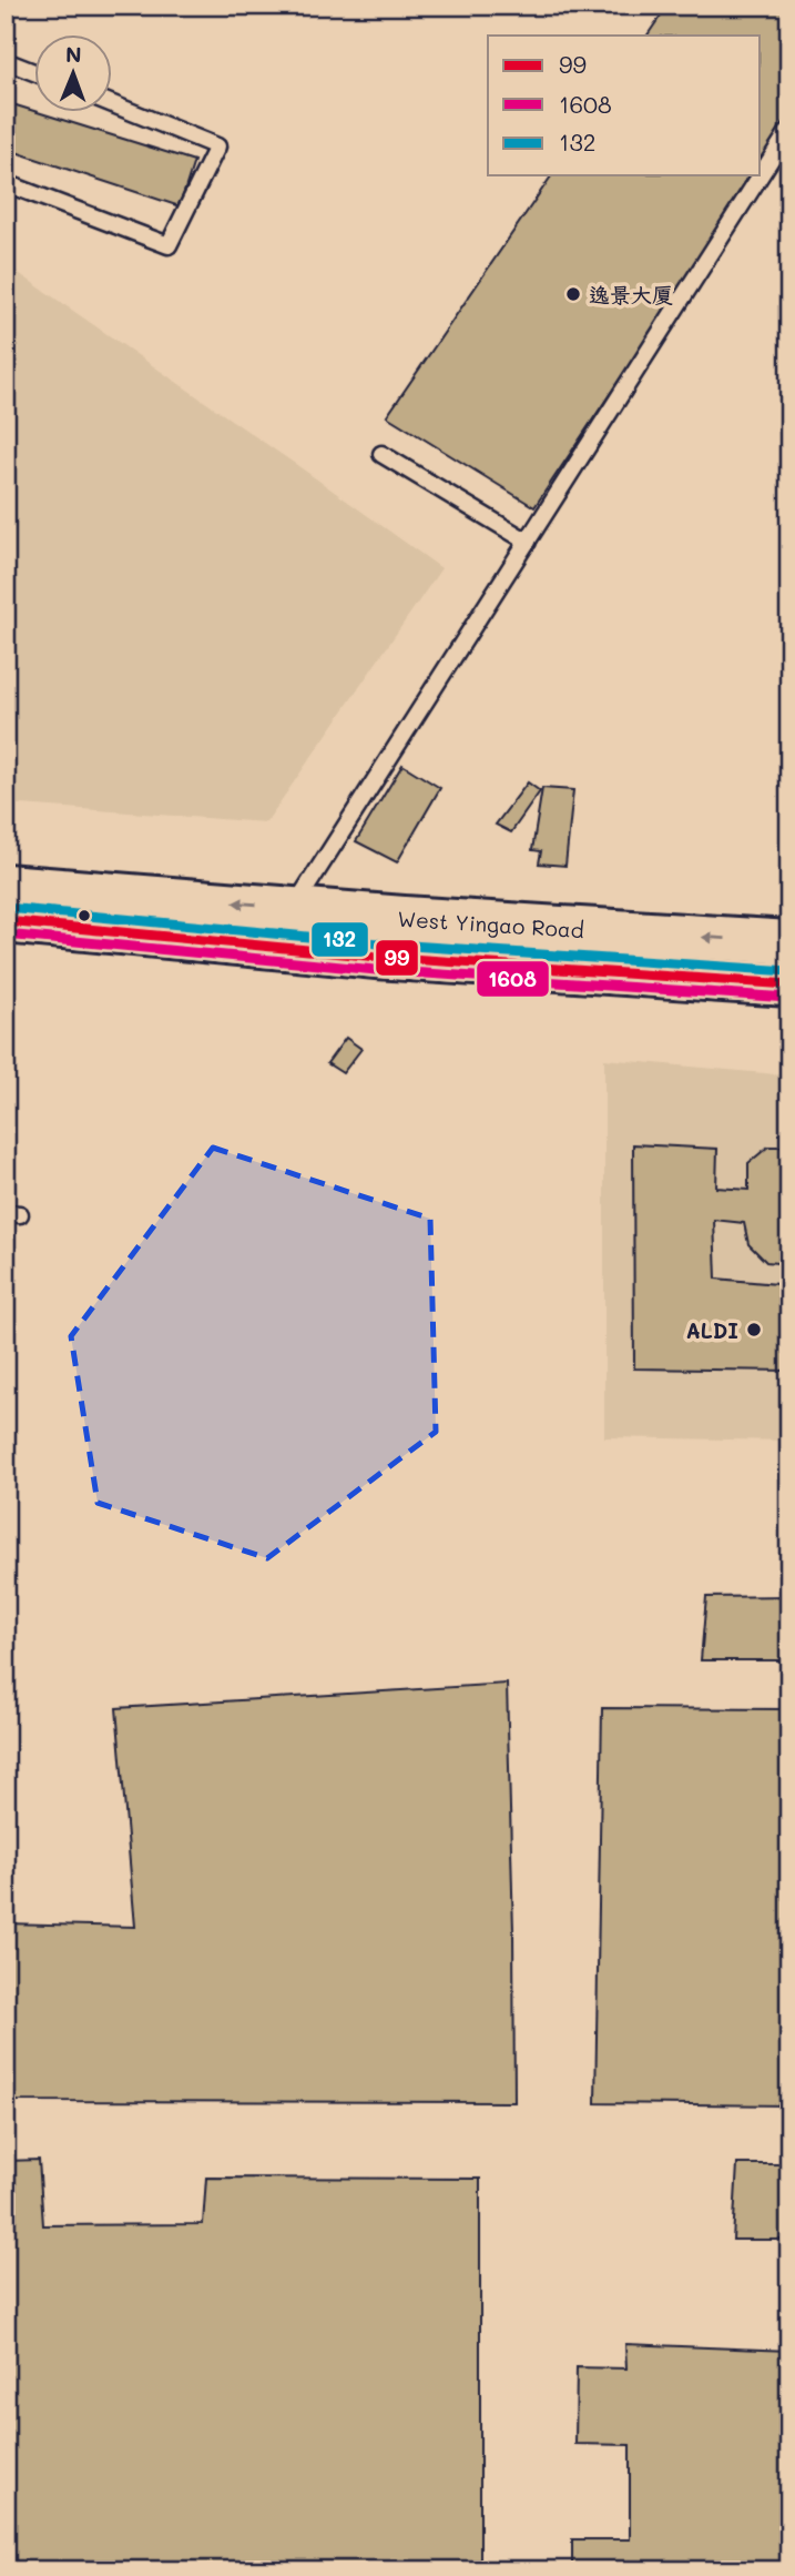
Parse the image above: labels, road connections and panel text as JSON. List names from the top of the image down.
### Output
{
  "streets": {
    "main road": ["West Yingao Road"]
  },
  "places": ["逸景大厦", "ALDI"],
  "lines": ["transit line 132", "transit line 99", "transit line 1608"],
  "legend": ["99", "1608", "132"],
  "north": "top"
}
